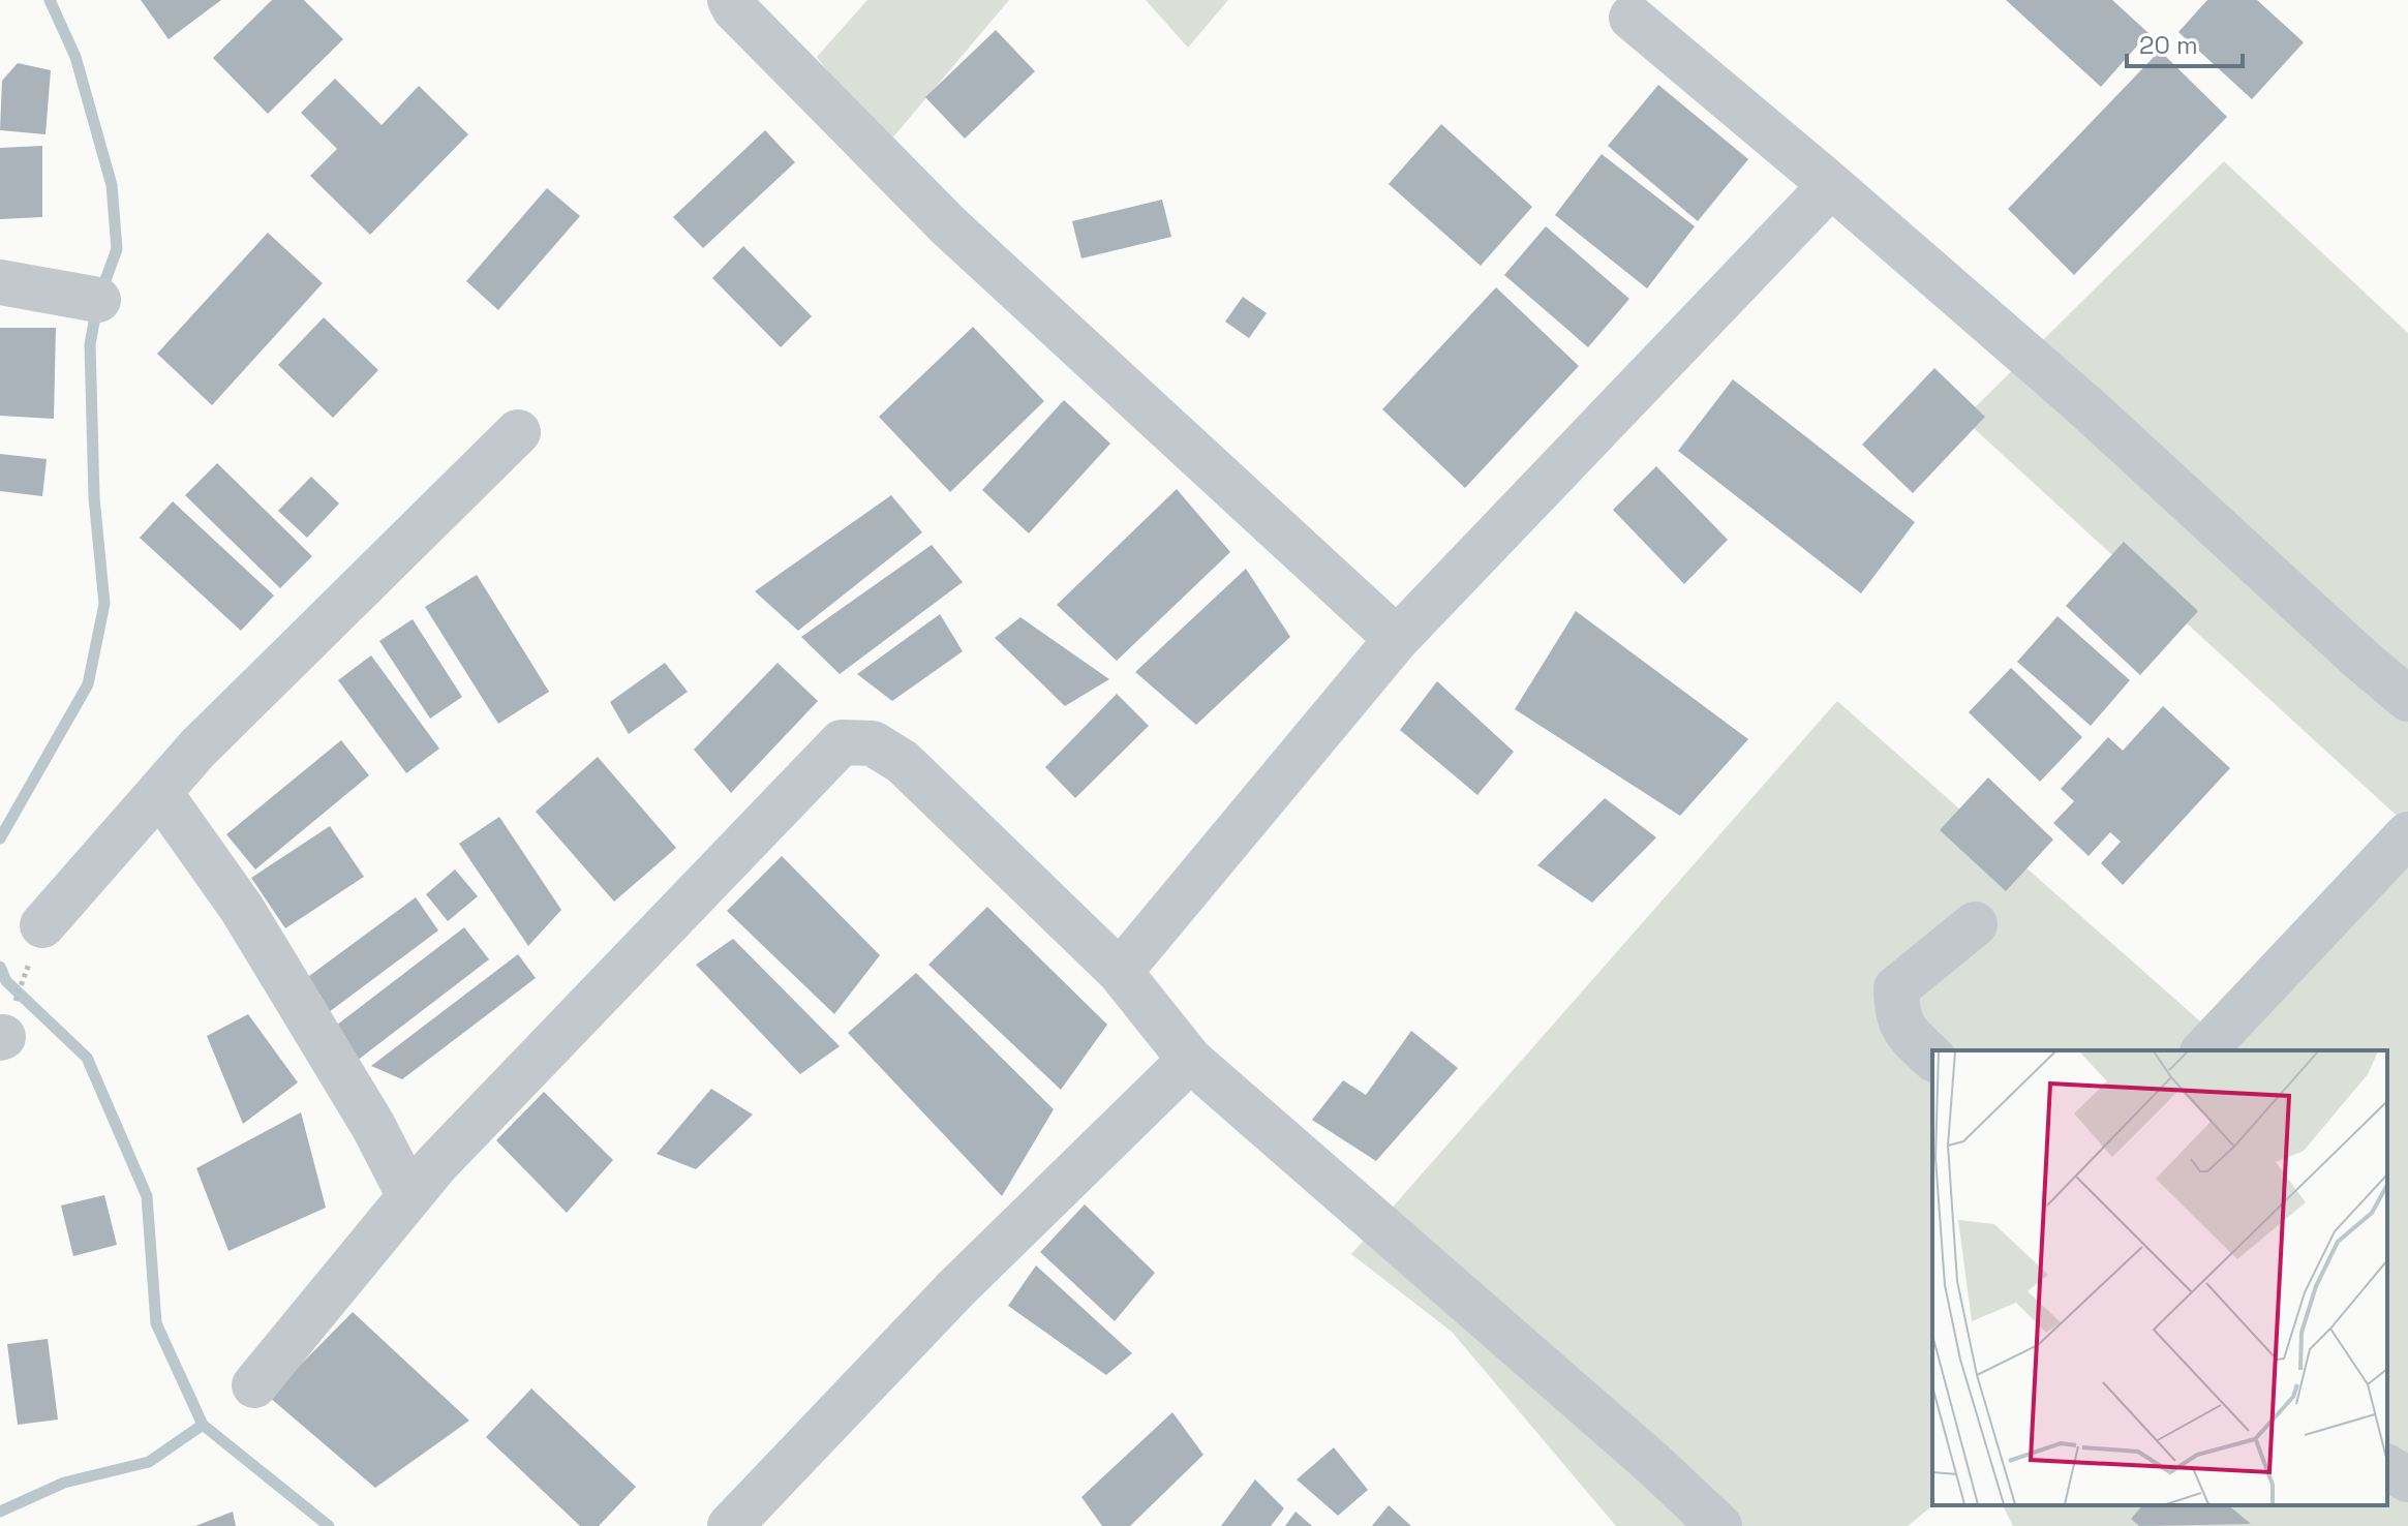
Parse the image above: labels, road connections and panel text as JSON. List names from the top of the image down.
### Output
{
  "scale_bar": "20 m"
}
